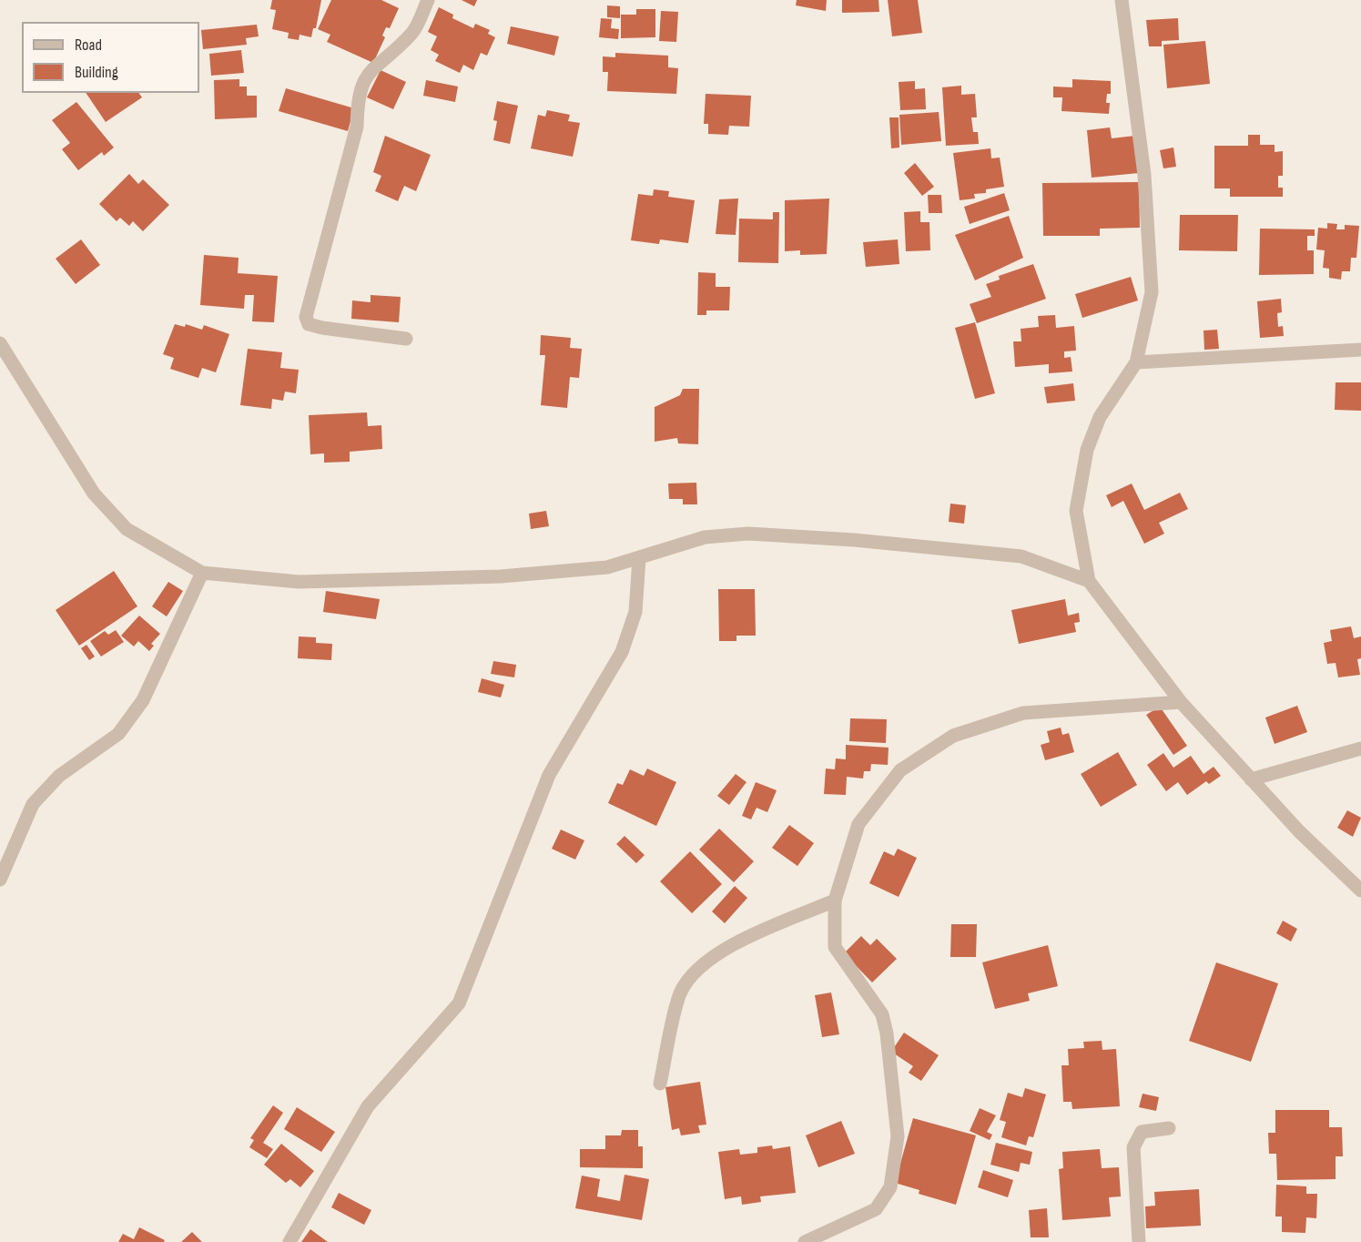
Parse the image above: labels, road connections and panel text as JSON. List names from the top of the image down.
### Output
{
  "legend": ["Road", "Building"]
}
